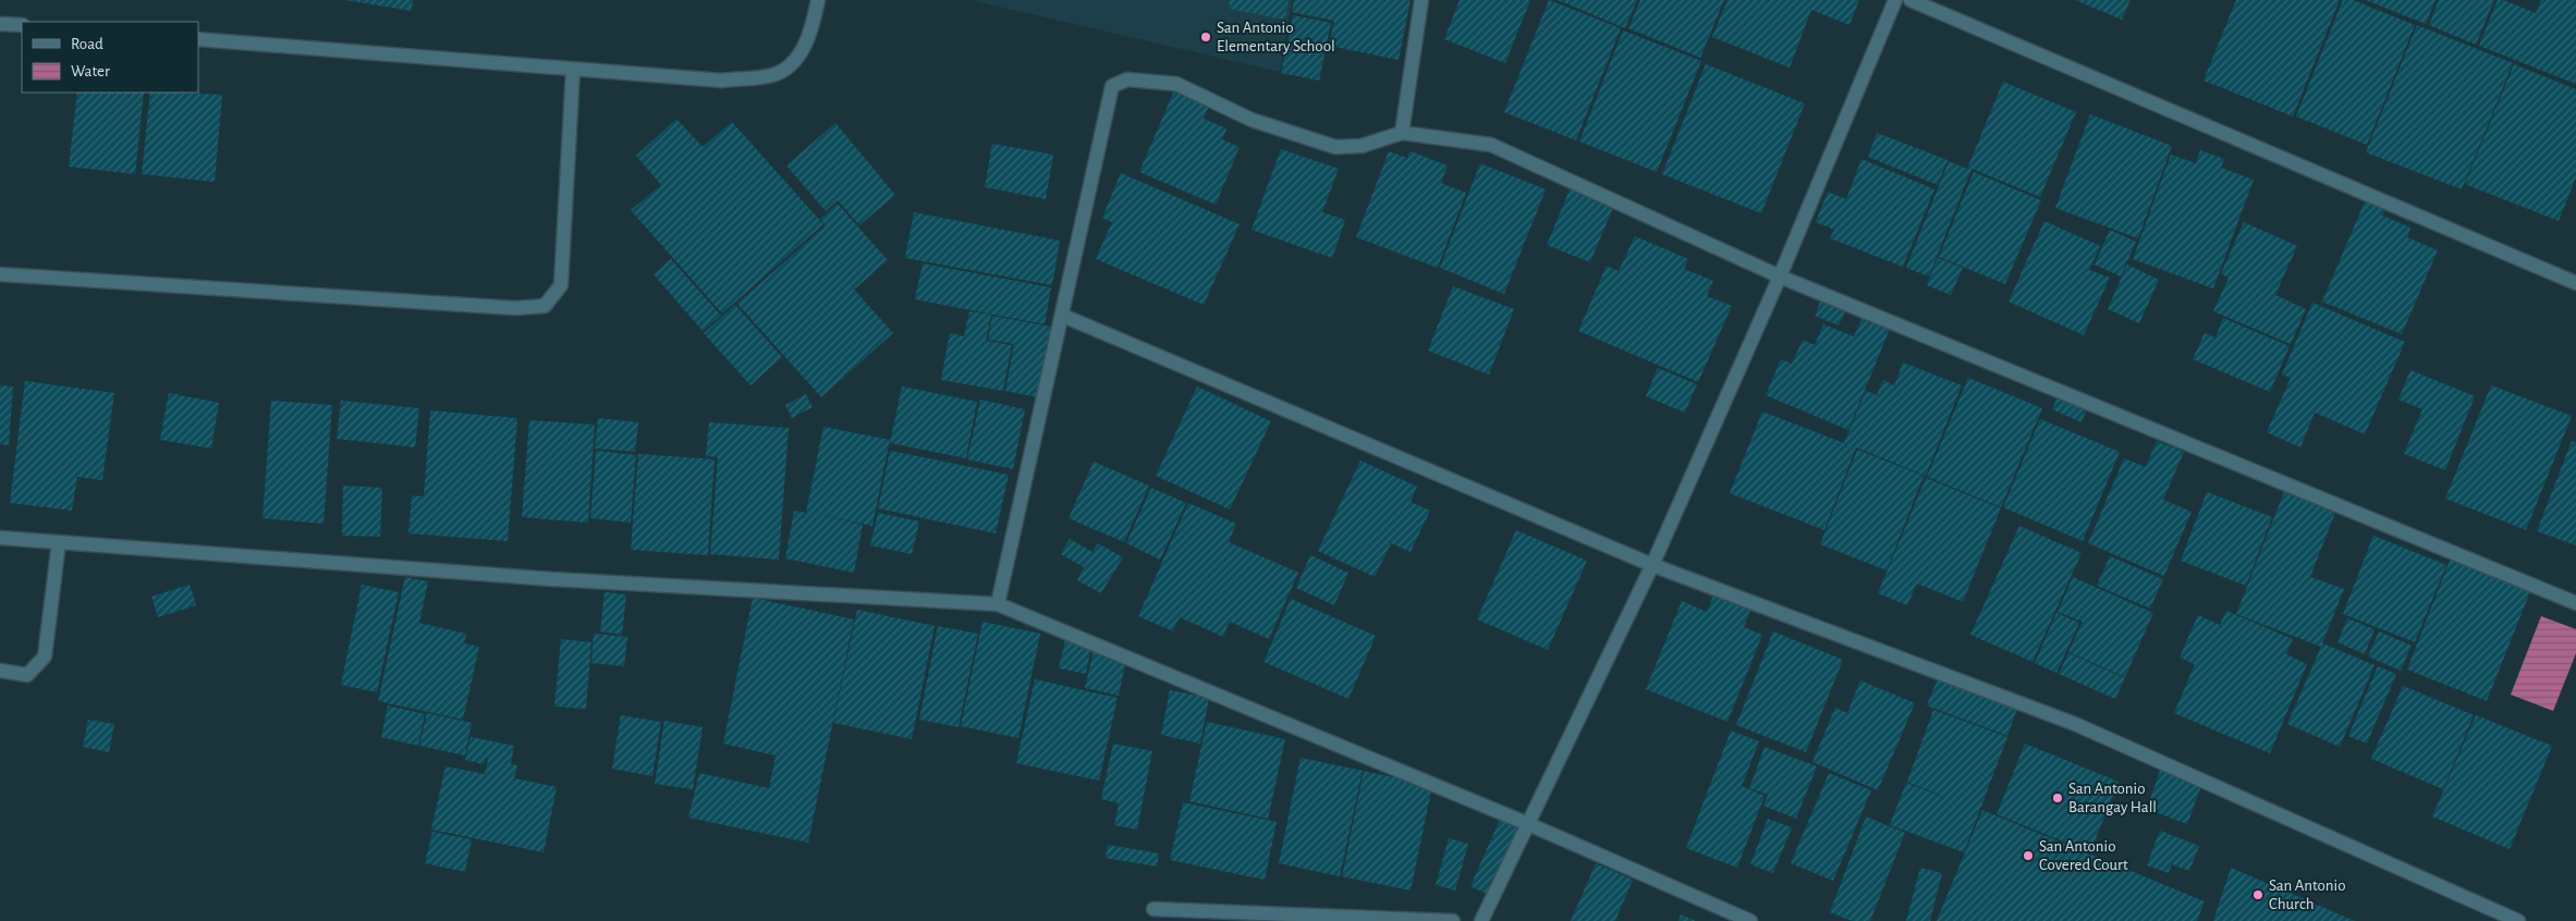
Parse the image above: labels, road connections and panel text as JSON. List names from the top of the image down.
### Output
{
  "places": [
    "San Antonio Elementary School",
    "San Antonio Barangay Hall",
    "San Antonio Covered Court",
    "San Antonio Church"
  ],
  "legend": ["Road", "Water"]
}
